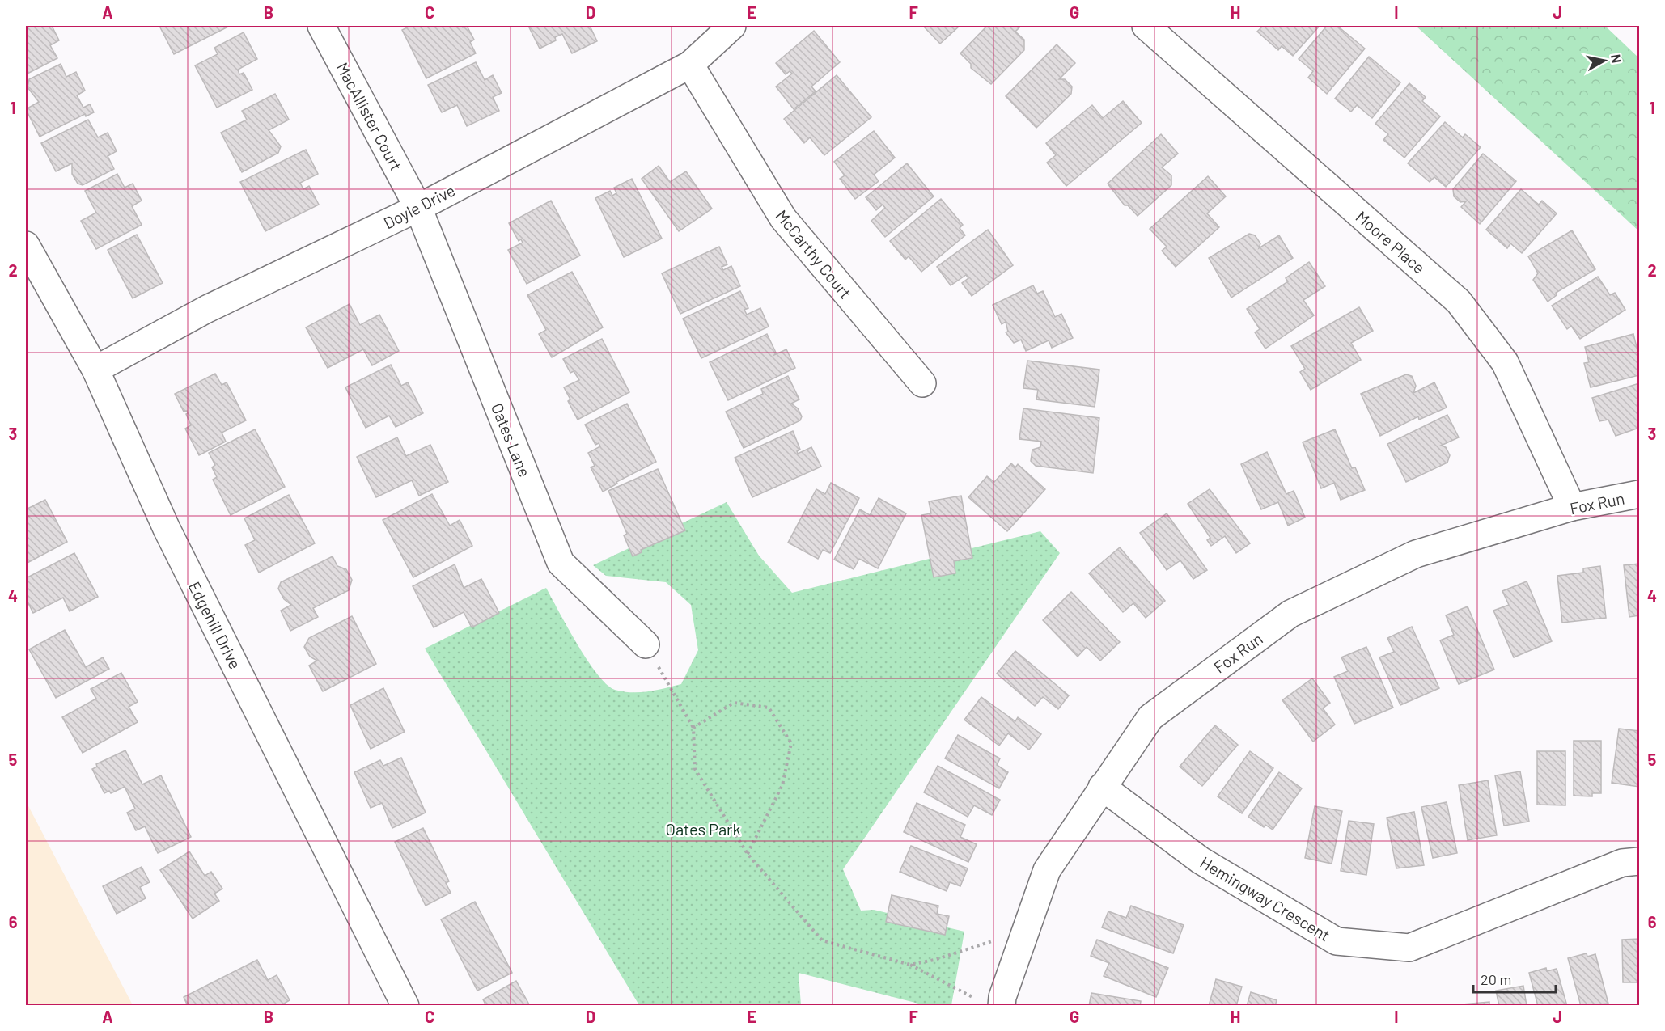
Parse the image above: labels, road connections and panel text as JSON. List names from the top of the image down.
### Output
{
  "streets": {
    "street": [
      "MacAllister Court",
      "Doyle Drive",
      "Moore Place",
      "McCarthy Court",
      "Oates Lane",
      "Fox Run",
      "Edgehill Drive",
      "Hemingway Crescent"
    ]
  },
  "crossings": [
    ["MacAllister Court", "Doyle Drive"],
    ["MacAllister Court", "Oates Lane"],
    ["Doyle Drive", "McCarthy Court"],
    ["Doyle Drive", "Oates Lane"],
    ["Doyle Drive", "Edgehill Drive"],
    ["Moore Place", "Fox Run"],
    ["Fox Run", "Hemingway Crescent"]
  ],
  "parks": ["Oates Park"],
  "scale_bar": "20 m",
  "north": "right",
  "grid": {
    "columns": [
      "A",
      "B",
      "C",
      "D",
      "E",
      "F",
      "G",
      "H",
      "I",
      "J"
    ],
    "rows": [
      "1",
      "2",
      "3",
      "4",
      "5",
      "6"
    ]
  }
}
